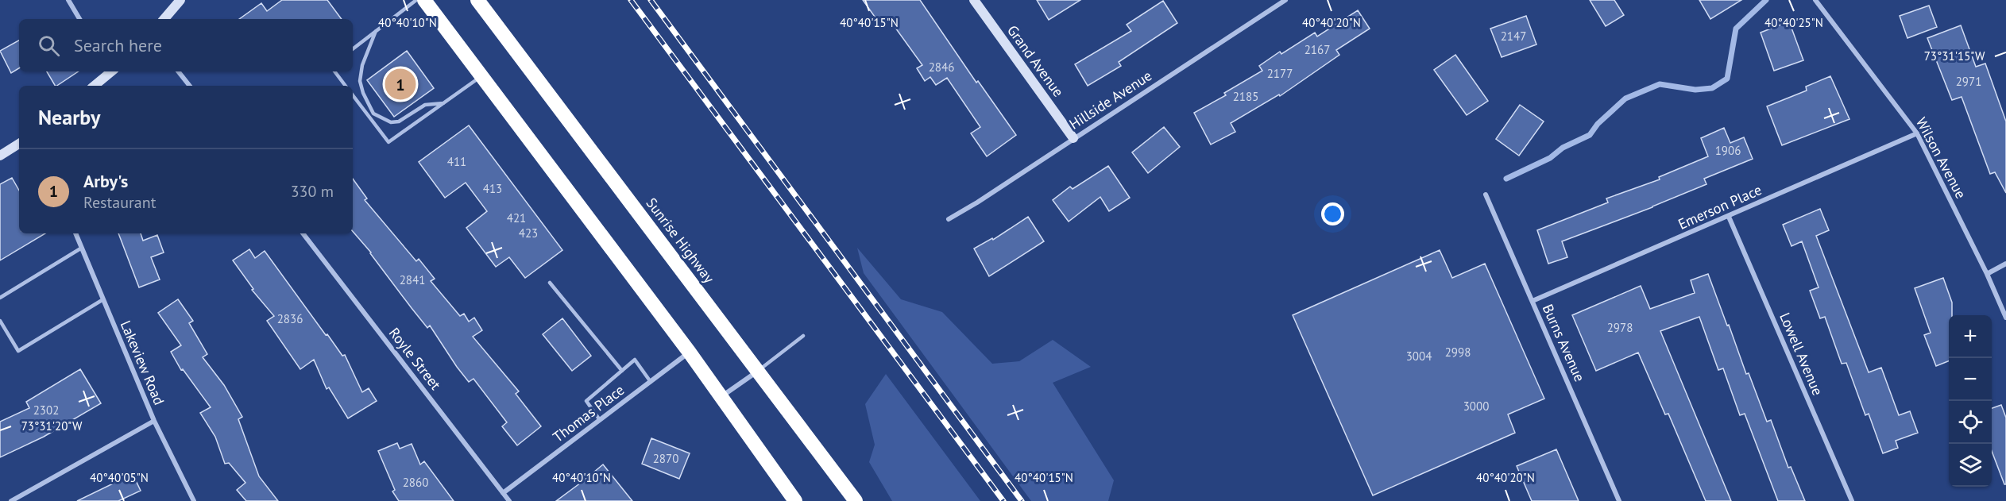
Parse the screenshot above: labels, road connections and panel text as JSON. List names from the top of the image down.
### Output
{
  "streets": {
    "highway": ["Sunrise Highway"],
    "street": [
      "Grand Avenue",
      "Hillside Avenue",
      "Wilson Avenue",
      "Emerson Place",
      "Burns Avenue",
      "Lowell Avenue",
      "Royle Street",
      "Lakeview Road",
      "Thomas Place"
    ]
  },
  "crossings": [
    ["Grand Avenue", "Hillside Avenue"],
    ["Wilson Avenue", "Emerson Place"],
    ["Emerson Place", "Burns Avenue"],
    ["Emerson Place", "Lowell Avenue"],
    ["Royle Street", "Thomas Place"]
  ],
  "house_numbers": [
    "2147",
    "2167",
    "2846",
    "2177",
    "2971",
    "2185",
    "1906",
    "411",
    "413",
    "421",
    "423",
    "2841",
    "2836",
    "2978",
    "2998",
    "3004",
    "3000",
    "2302",
    "2870",
    "2860"
  ],
  "page": {
    "search": "Search here",
    "pins": "1",
    "heading": "Nearby",
    "list": [
      {
        "mark": "1",
        "name": "Arby's",
        "note": "Restaurant",
        "value": "330 m"
      }
    ],
    "map_buttons": ["+", "−"]
  },
  "coordinates": [
    "40°40'10\"N",
    "40°40'15\"N",
    "40°40'20\"N",
    "40°40'25\"N",
    "73°31'15\"W",
    "73°31'20\"W",
    "40°40'05\"N"
  ]
}
